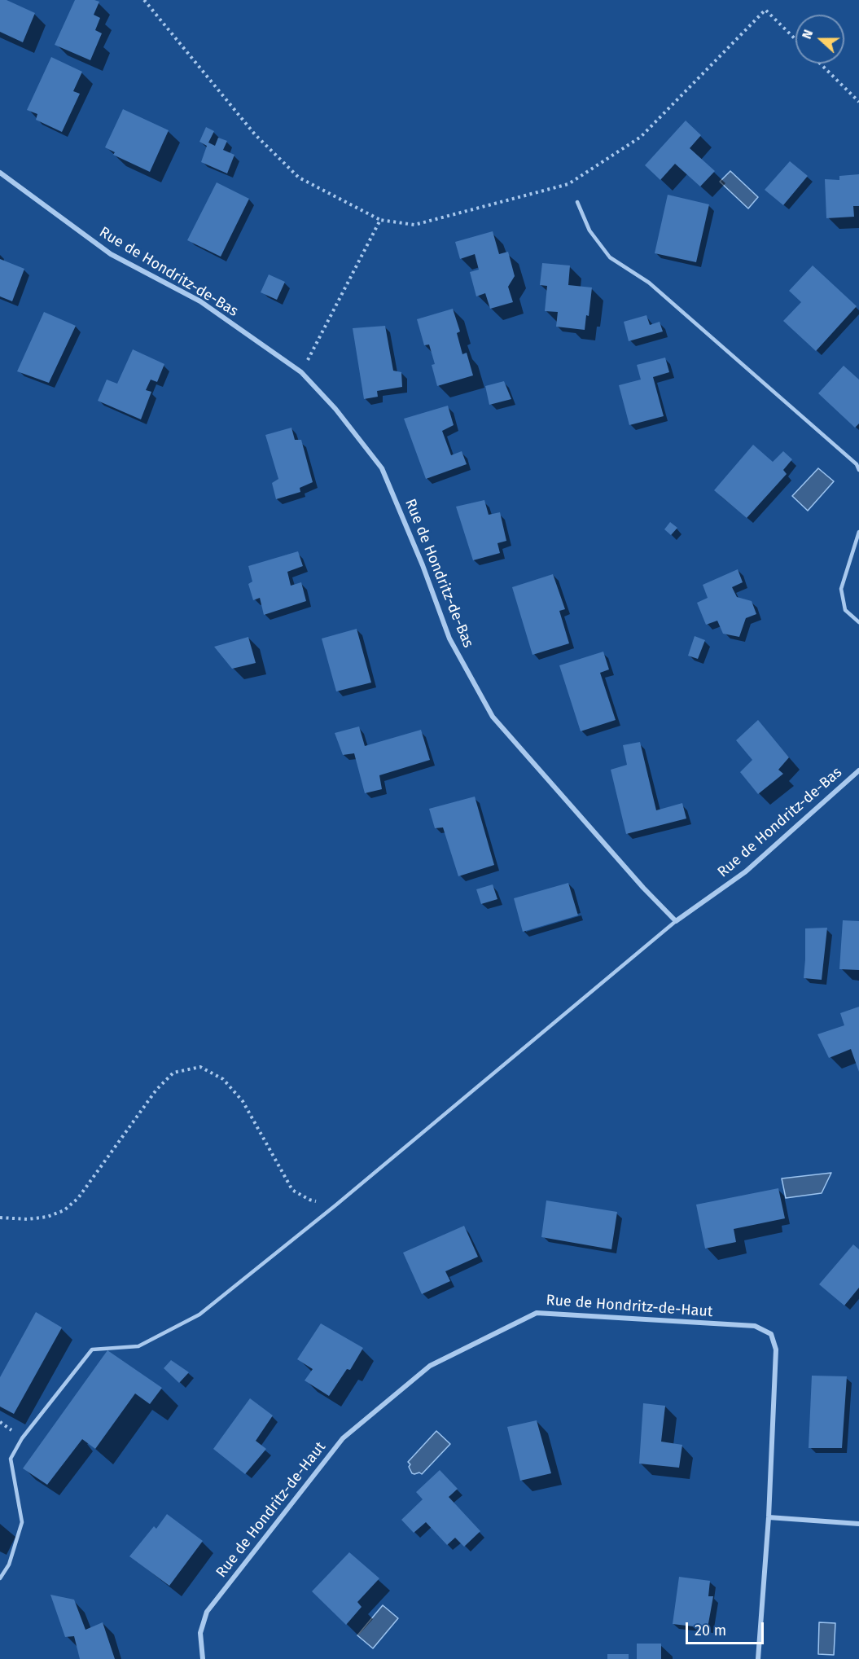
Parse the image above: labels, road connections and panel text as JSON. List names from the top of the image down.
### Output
{
  "streets": {
    "street": ["Rue de Hondritz-de-Bas", "Rue de Hondritz-de-Haut"]
  },
  "scale_bar": "20 m",
  "north": "left"
}
